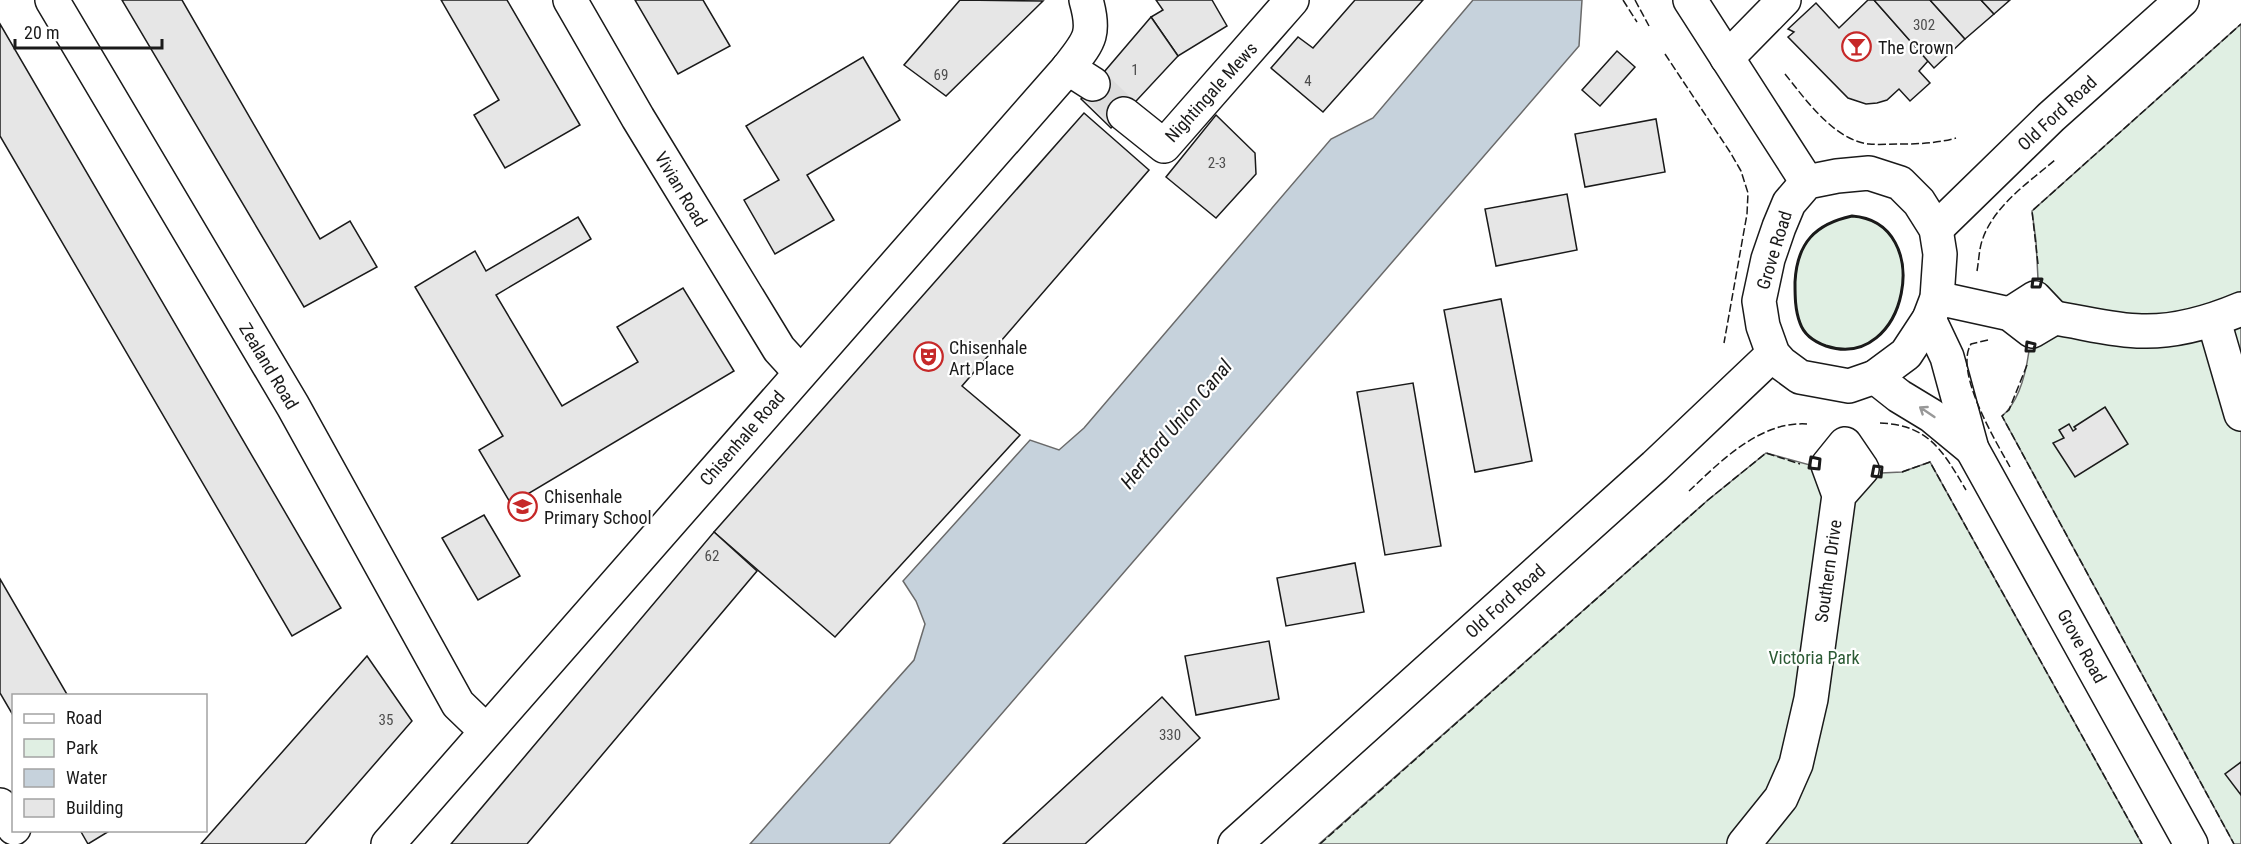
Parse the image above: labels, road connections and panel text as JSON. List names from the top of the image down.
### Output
{
  "streets": {
    "street": [
      "Nightingale Mews",
      "Old Ford Road",
      "Vivian Road",
      "Grove Road",
      "Zealand Road",
      "Chisenhale Road",
      "Southern Drive"
    ]
  },
  "crossings": [
    ["Old Ford Road", "Grove Road"],
    ["Vivian Road", "Chisenhale Road"],
    ["Zealand Road", "Chisenhale Road"]
  ],
  "water": ["Hertford Union Canal"],
  "parks": ["Victoria Park"],
  "places": {
    "bar": ["The Crown"],
    "theatre": ["Chisenhale Art Place"],
    "school or university": ["Chisenhale Primary School"]
  },
  "house_numbers": [
    "302",
    "1",
    "69",
    "4",
    "2-3",
    "62",
    "35",
    "330"
  ],
  "legend": [
    "Road",
    "Park",
    "Water",
    "Building"
  ],
  "scale_bar": "20 m"
}
